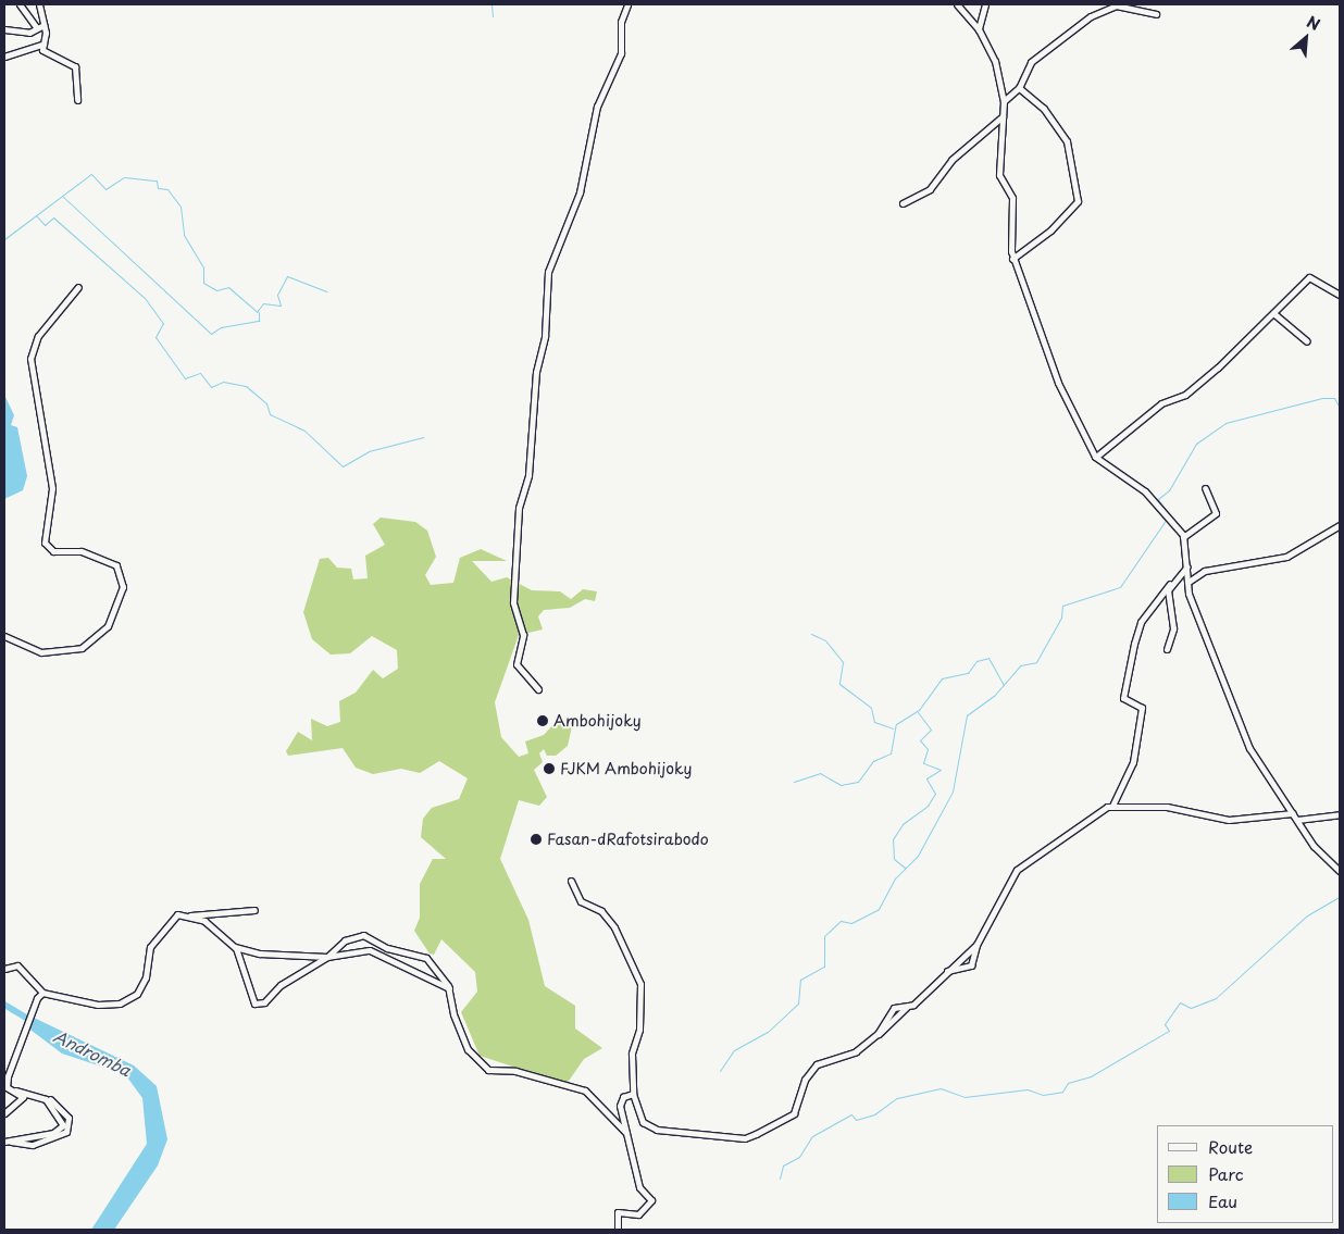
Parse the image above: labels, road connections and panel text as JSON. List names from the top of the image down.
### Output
{
  "water": ["Andromba"],
  "places": ["Ambohijoky", "FJKM Ambohijoky", "Fasan-dRafotsirabodo"],
  "legend": ["Route", "Parc", "Eau"],
  "north": "top right"
}
